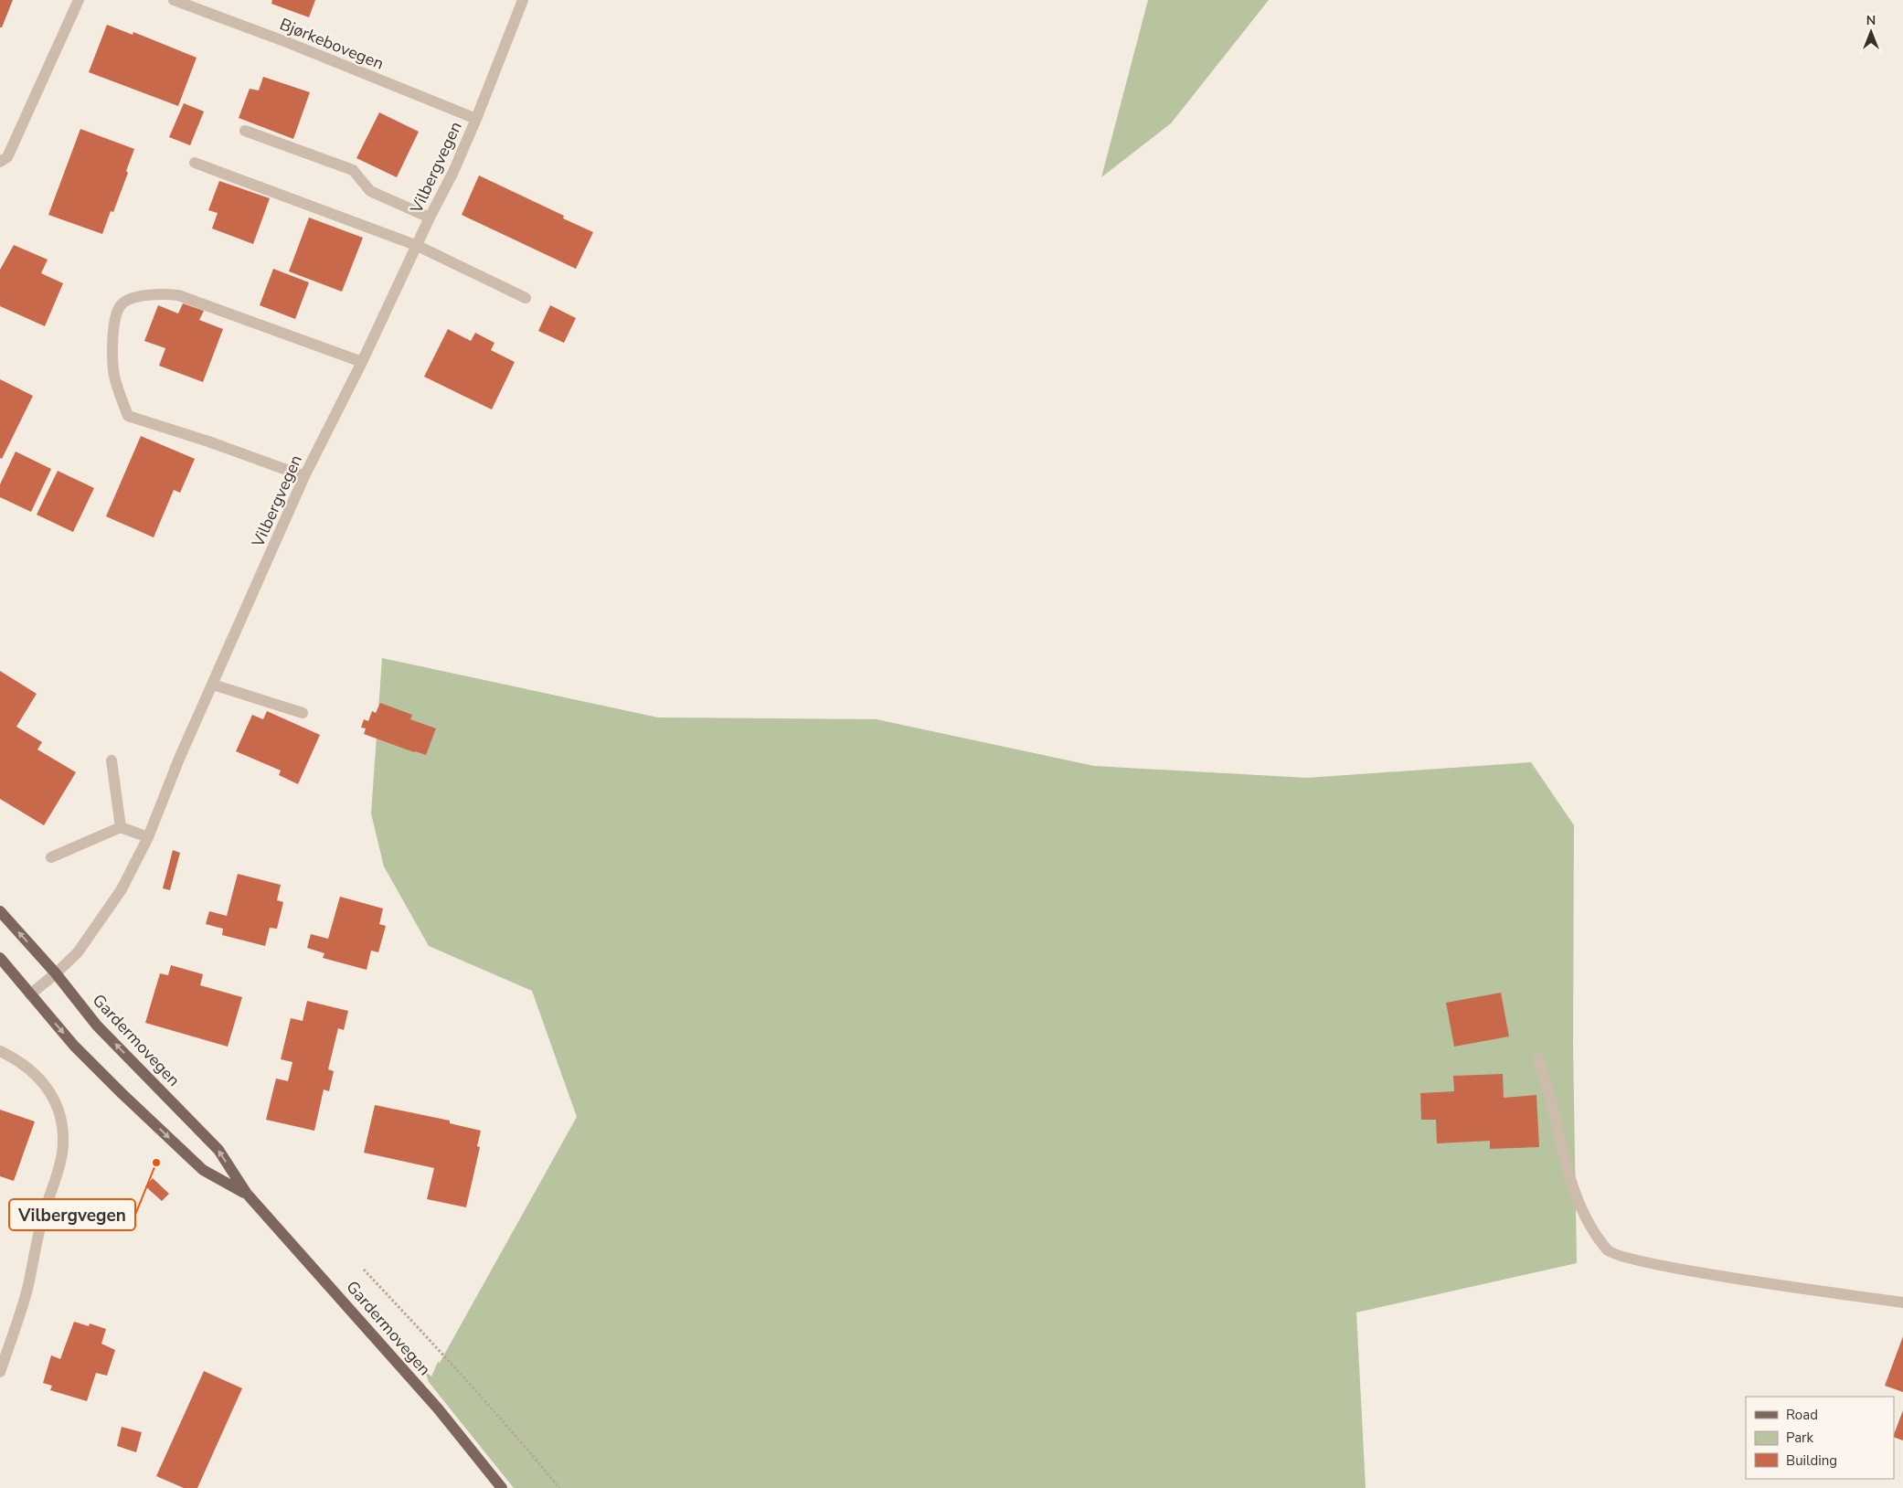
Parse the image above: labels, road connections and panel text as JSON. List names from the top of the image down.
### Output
{
  "streets": {
    "main road": ["Gardermovegen"],
    "street": ["Bjørkebovegen", "Vilbergvegen"]
  },
  "crossings": [
    ["Bjørkebovegen", "Vilbergvegen"],
    ["Vilbergvegen", "Gardermovegen"]
  ],
  "places": ["Vilbergvegen"],
  "legend": ["Road", "Park", "Building"],
  "north": "top"
}
